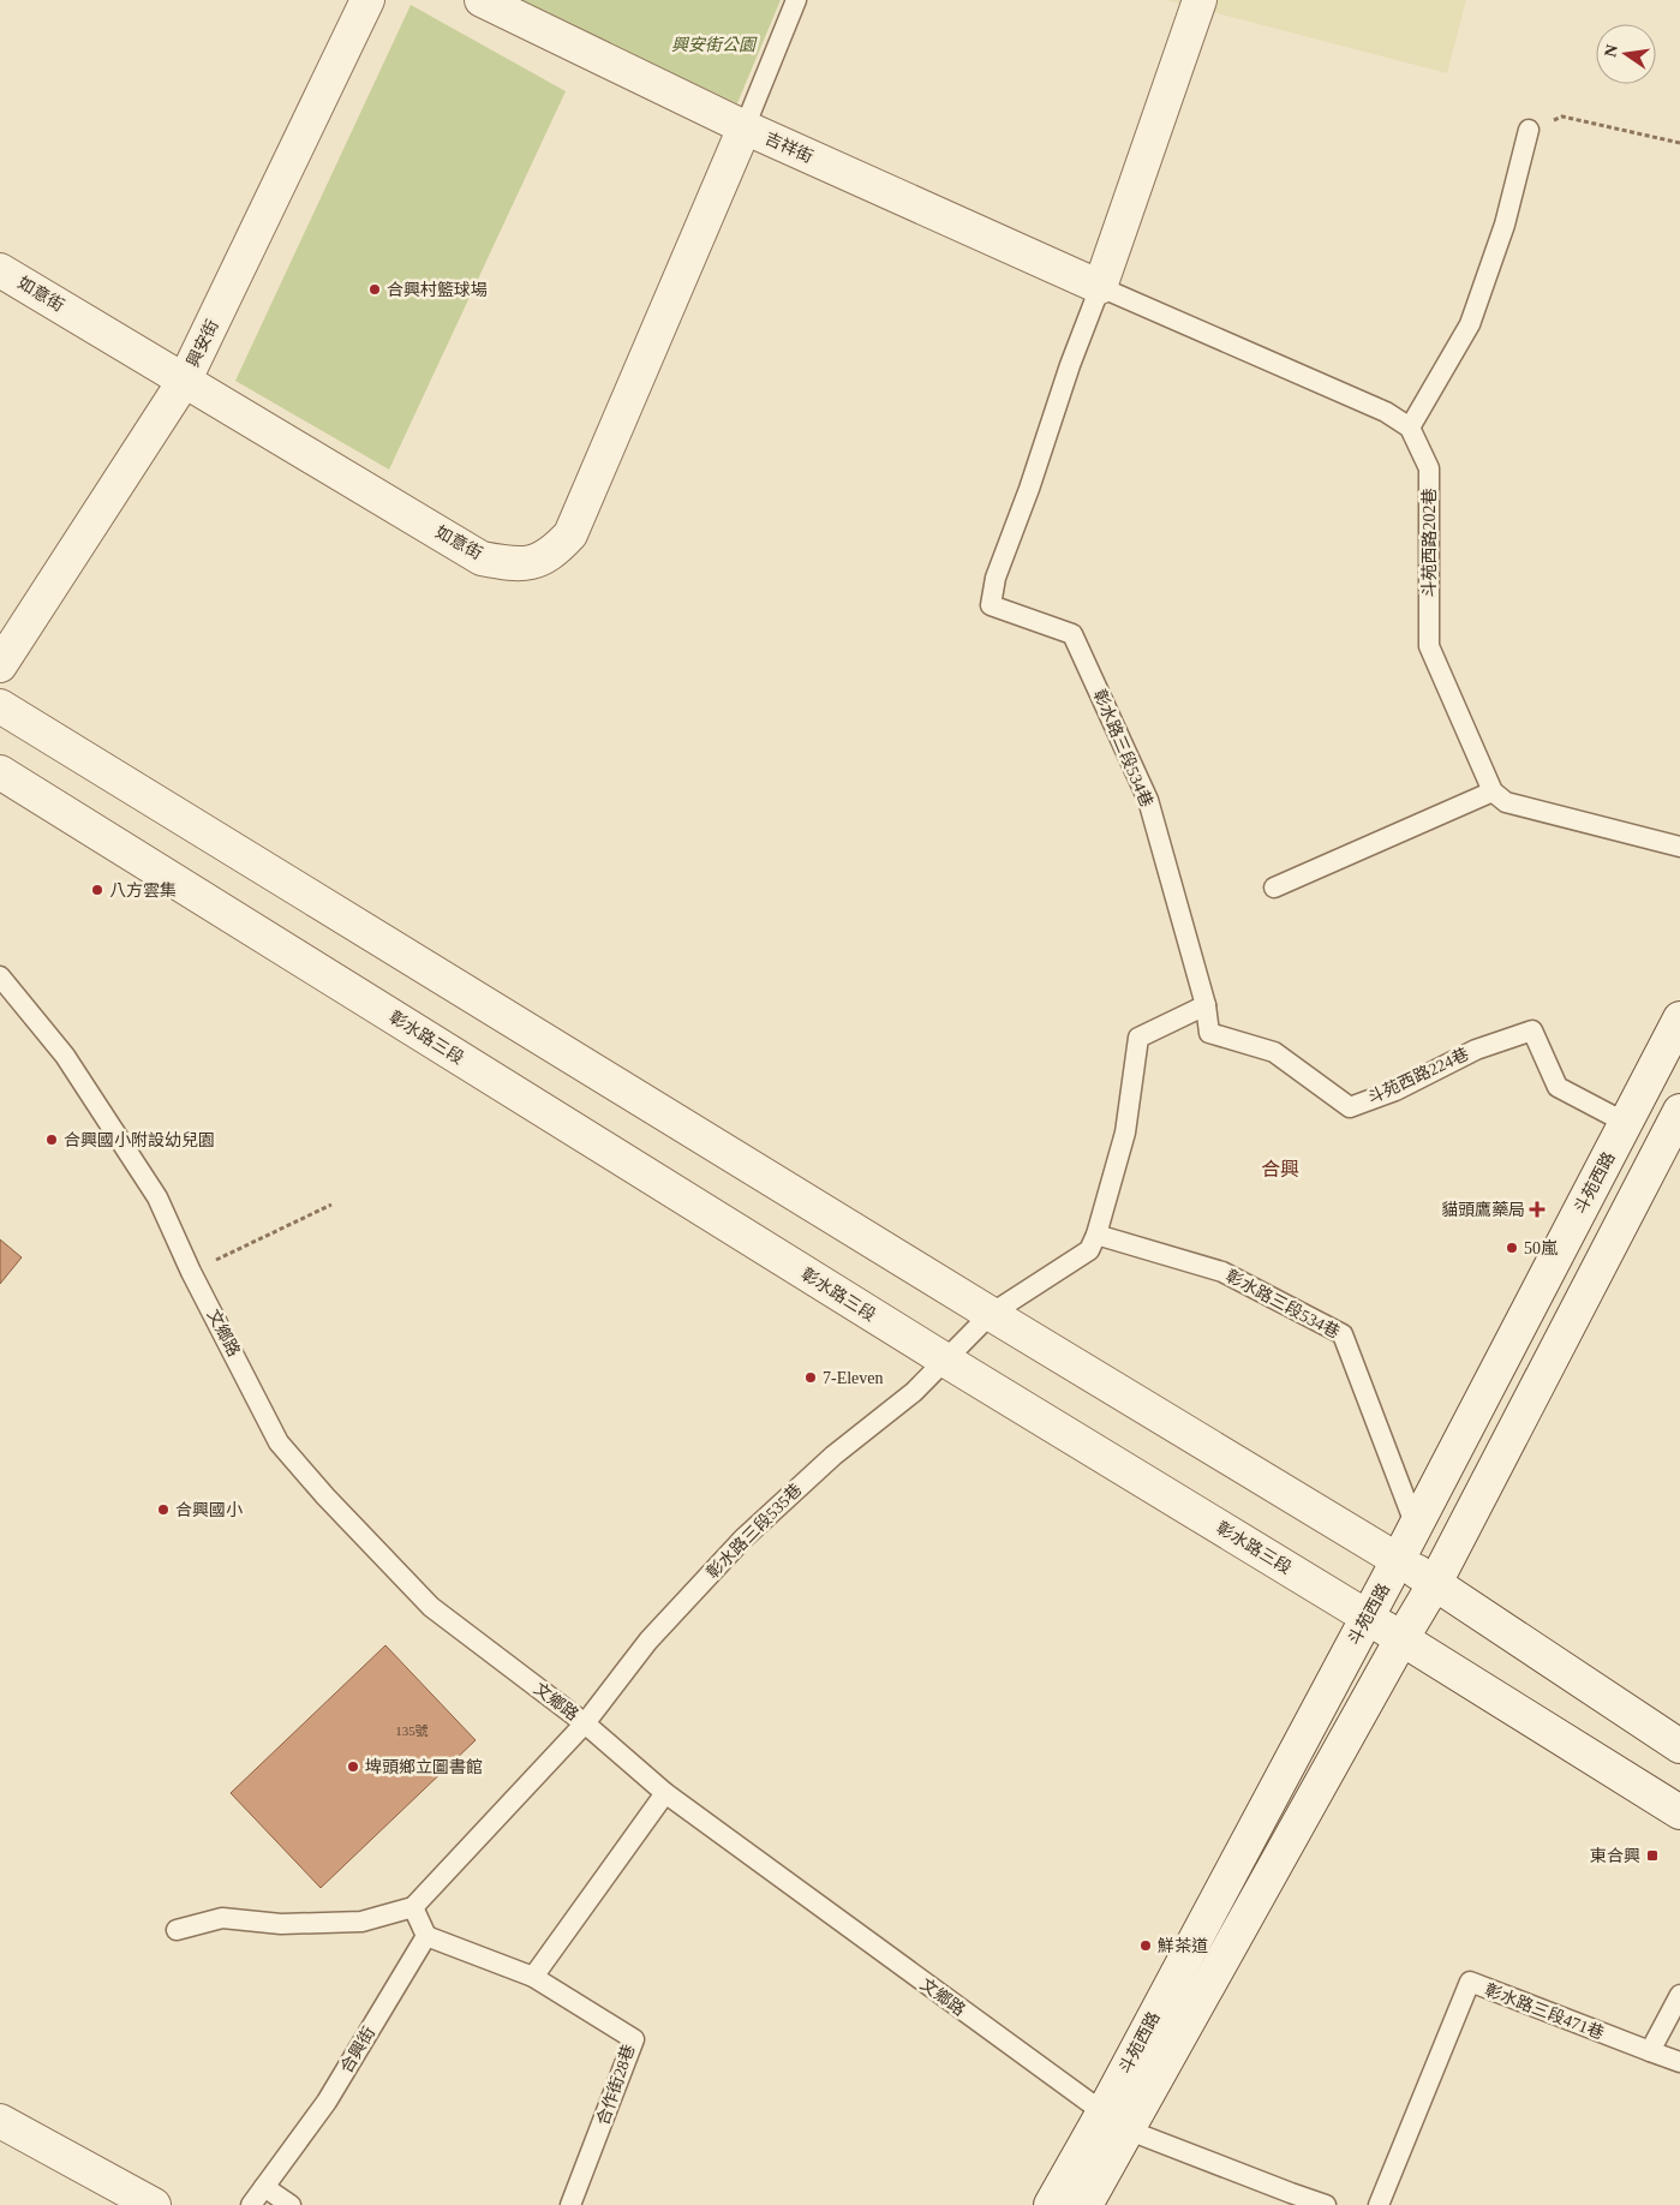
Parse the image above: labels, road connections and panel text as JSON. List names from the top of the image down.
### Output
{
  "streets": {
    "street": [
      "吉祥街",
      "如意街",
      "興安街",
      "彰水路三段",
      "斗苑西路"
    ],
    "lane": [
      "斗苑西路202巷",
      "彰水路三段534巷",
      "斗苑西路224巷",
      "文鄉路",
      "彰水路三段535巷",
      "彰水路三段471巷",
      "合興街",
      "合作街28巷"
    ]
  },
  "crossings": [
    ["吉祥街", "如意街"],
    ["吉祥街", "彰水路三段534巷"],
    ["如意街", "興安街"],
    ["彰水路三段534巷", "斗苑西路224巷"],
    ["彰水路三段534巷", "斗苑西路"],
    ["彰水路三段", "斗苑西路"],
    ["彰水路三段", "彰水路三段535巷"],
    ["斗苑西路224巷", "斗苑西路"],
    ["斗苑西路", "文鄉路"],
    ["文鄉路", "彰水路三段535巷"]
  ],
  "districts": ["合興"],
  "parks": ["興安街公園"],
  "places": {
    "other": [
      "合興村籃球場",
      "八方雲集",
      "合興國小附設幼兒園",
      "50嵐",
      "7-Eleven",
      "合興國小",
      "埤頭鄉立圖書館",
      "鮮茶道"
    ],
    "health": ["貓頭鷹藥局"],
    "transit": ["東合興"]
  },
  "house_numbers": ["135號"],
  "north": "left"
}
